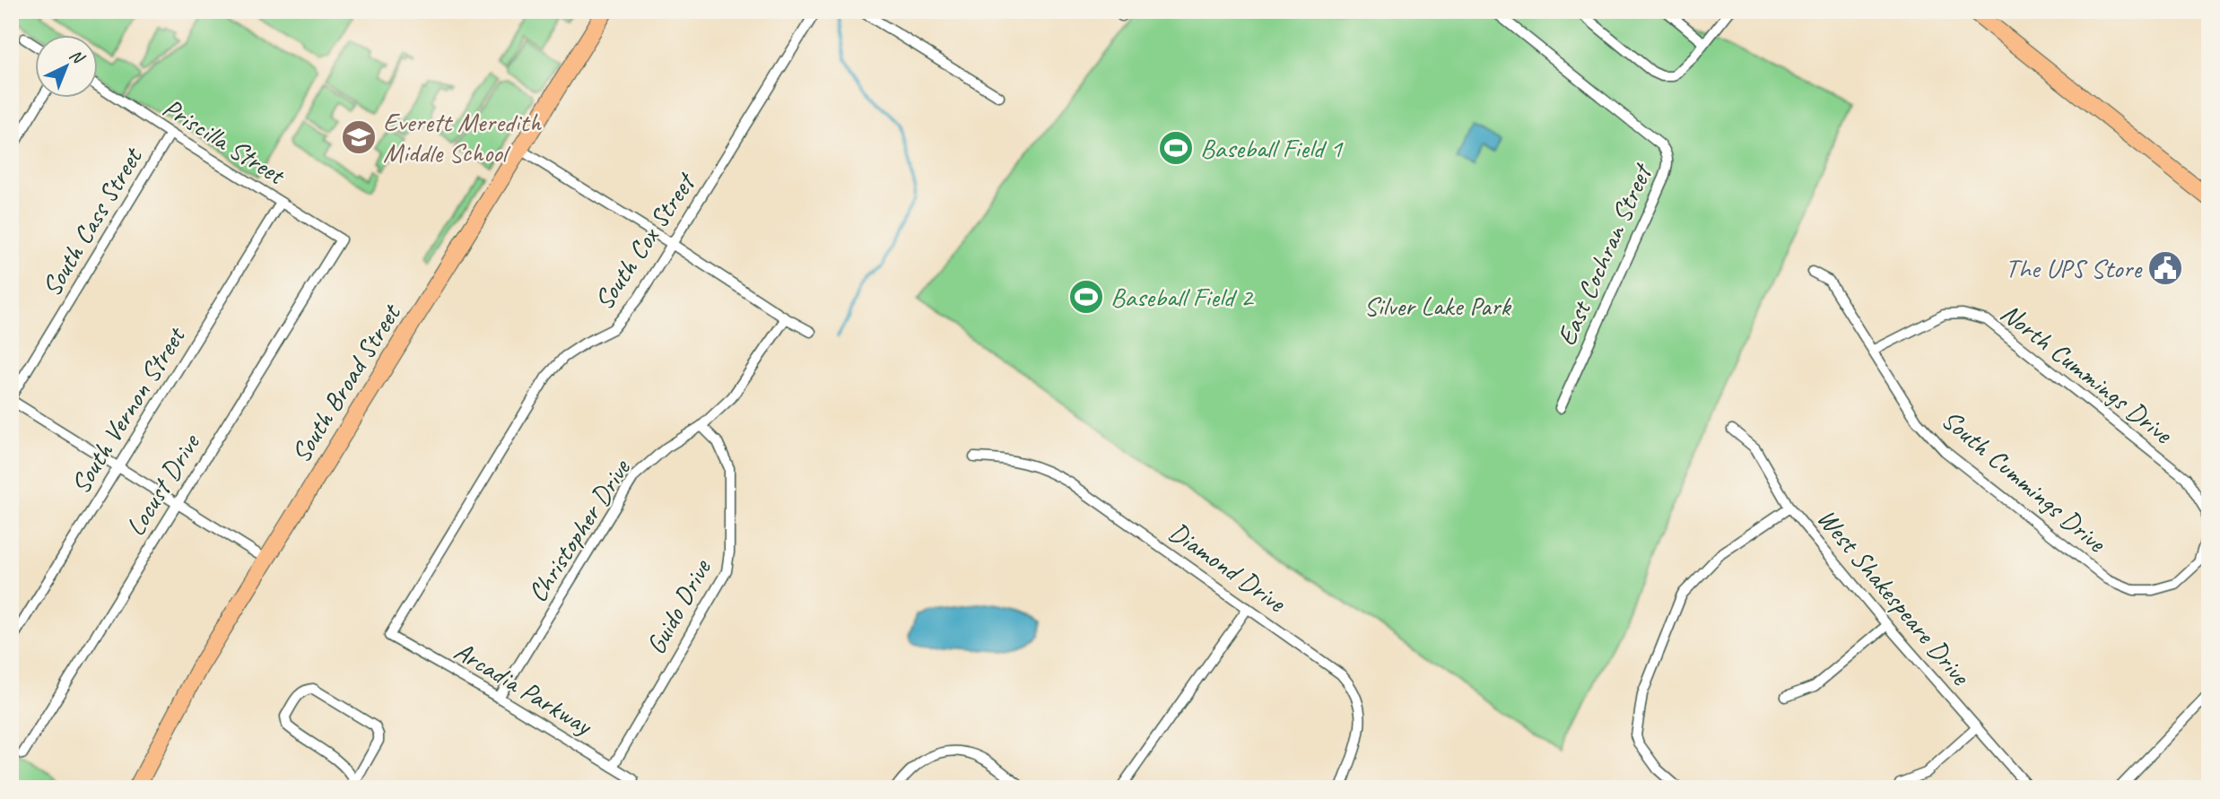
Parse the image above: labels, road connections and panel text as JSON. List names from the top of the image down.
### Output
{
  "streets": {
    "main road": ["South Broad Street"],
    "street": [
      "Priscilla Street",
      "South Cass Street",
      "South Cox Street",
      "East Cochran Street",
      "North Cummings Drive",
      "South Vernon Street",
      "South Cummings Drive",
      "Locust Drive",
      "Christopher Drive",
      "Diamond Drive",
      "West Shakespeare Drive",
      "Guido Drive",
      "Arcadia Parkway"
    ]
  },
  "crossings": [
    ["Priscilla Street", "South Cass Street"],
    ["Priscilla Street", "South Vernon Street"],
    ["Priscilla Street", "Locust Drive"],
    ["South Cox Street", "Arcadia Parkway"],
    ["North Cummings Drive", "South Cummings Drive"],
    ["Christopher Drive", "Guido Drive"],
    ["Christopher Drive", "Arcadia Parkway"],
    ["Guido Drive", "Arcadia Parkway"]
  ],
  "parks": ["Silver Lake Park"],
  "places": {
    "school or university": ["Everett Meredith Middle School"],
    "sports": ["Baseball Field 1", "Baseball Field 2"],
    "public building": ["The UPS Store"]
  },
  "north": "top right"
}
